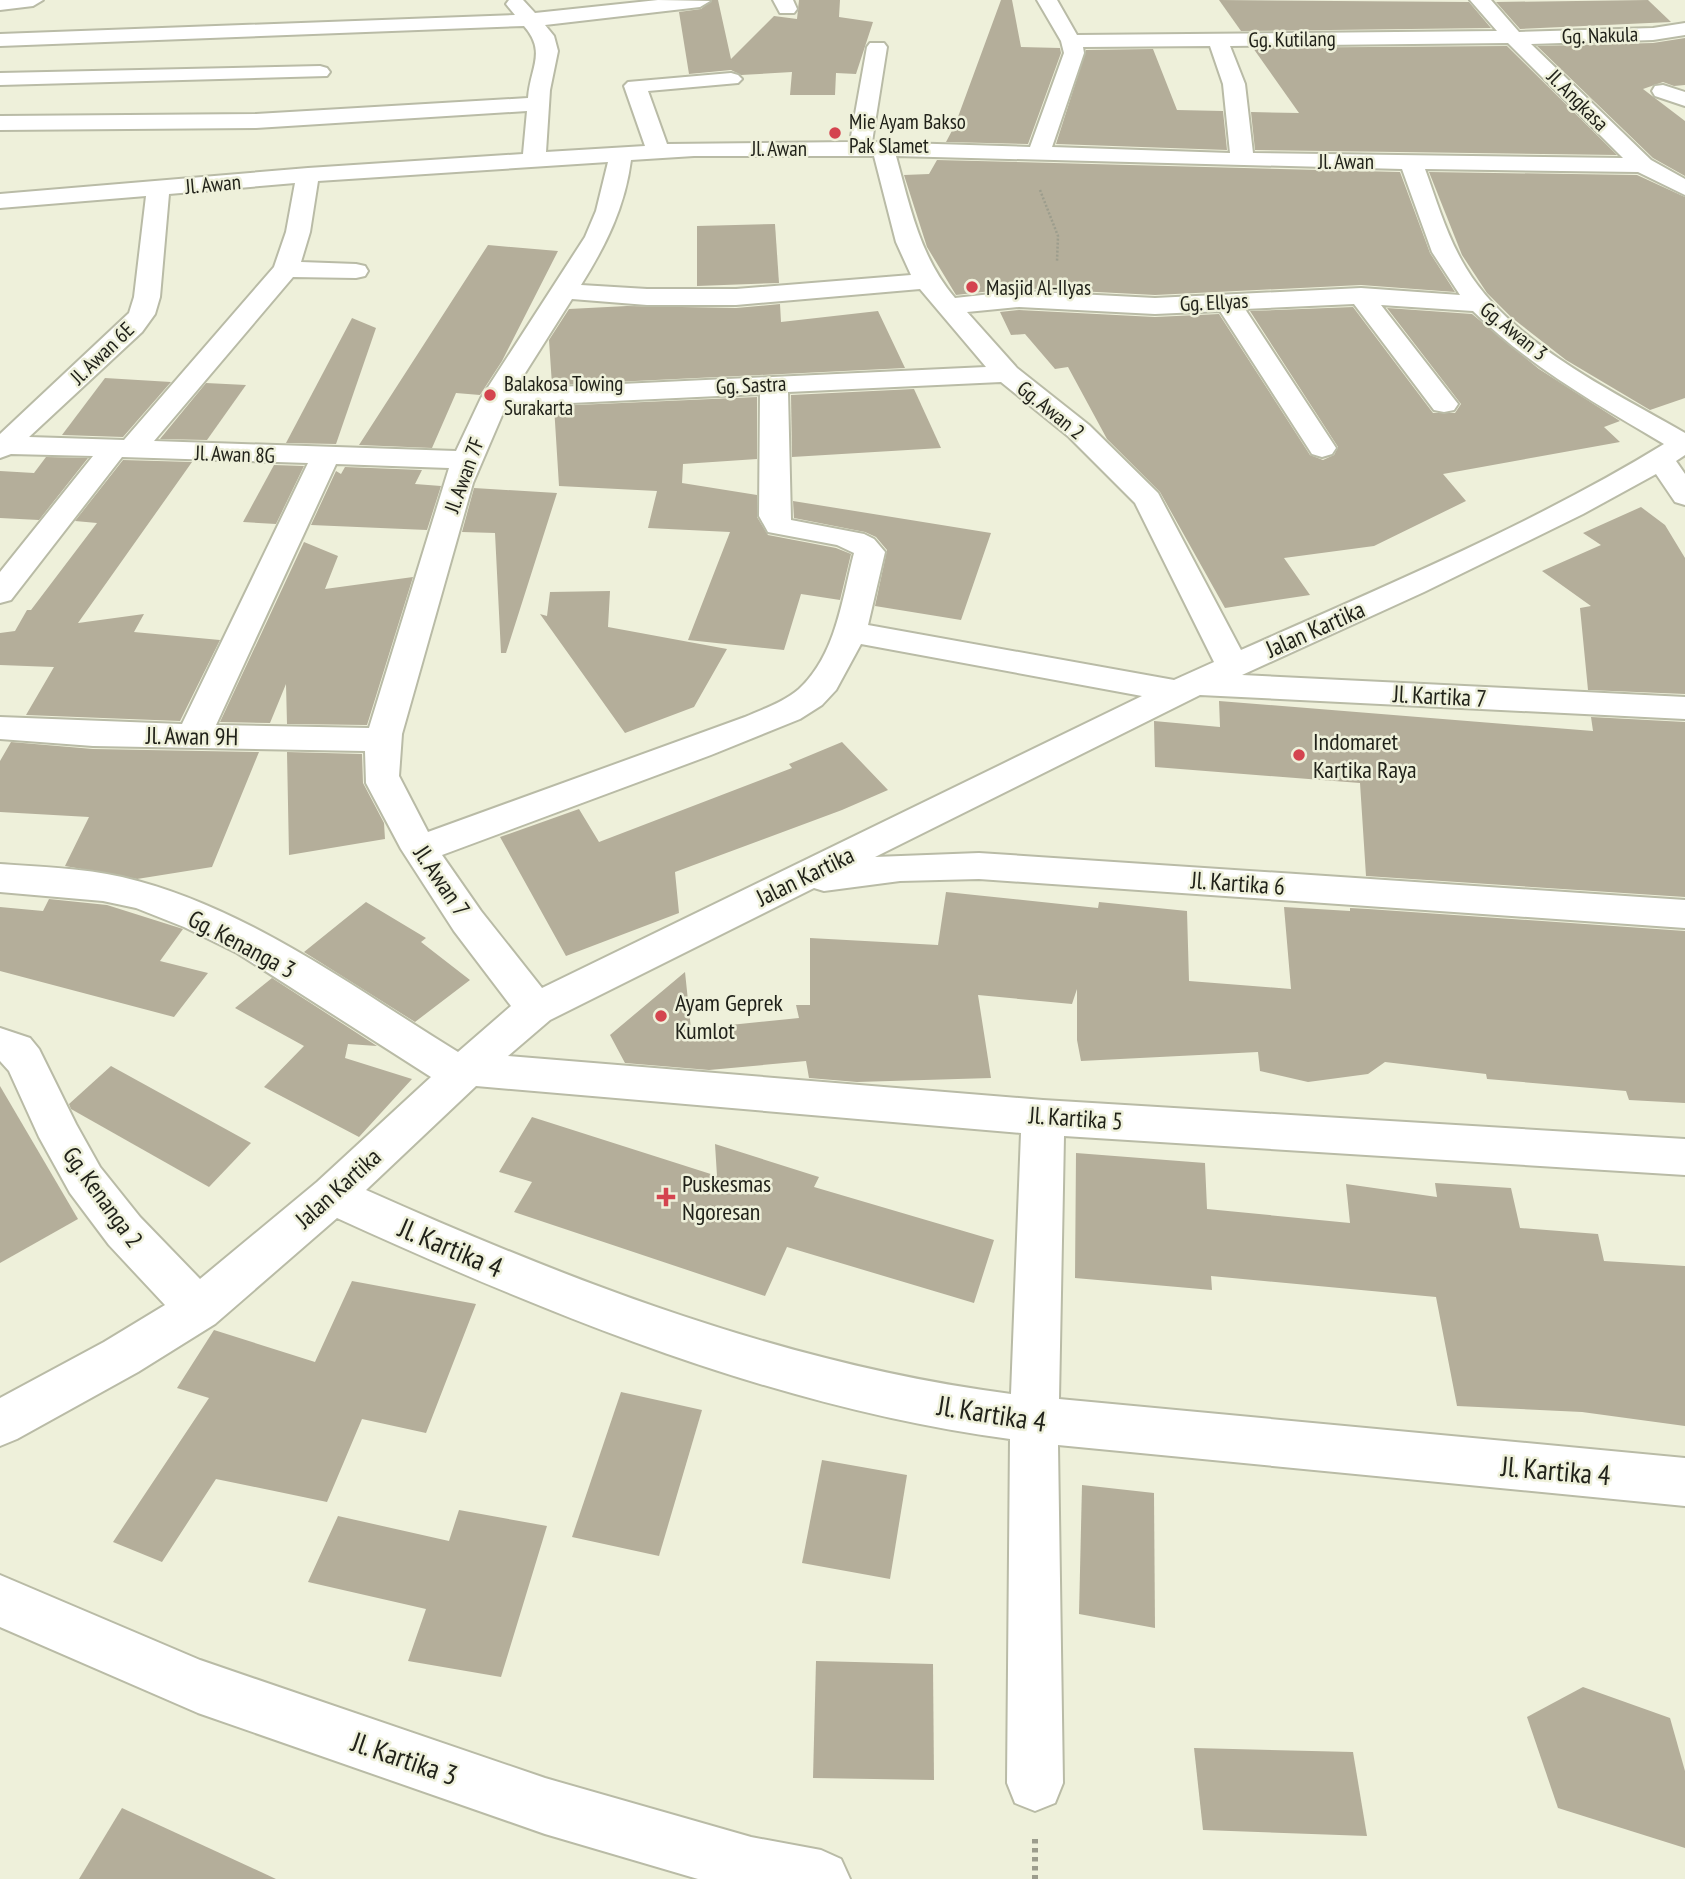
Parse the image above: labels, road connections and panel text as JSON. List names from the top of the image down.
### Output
{
  "streets": {
    "street": [
      "Gg. Nakula",
      "Gg. Kutilang",
      "Jl. Angkasa",
      "Jl. Awan",
      "Gg. Ellyas",
      "Gg. Awan 3",
      "Jl. Awan 6E",
      "Gg. Sastra",
      "Gg. Awan 2",
      "Jl. Awan 8G",
      "Jl. Awan 7F",
      "Jalan Kartika",
      "Jl. Kartika 7",
      "Jl. Awan 9H",
      "Jl. Awan 7",
      "Jl. Kartika 6",
      "Gg. Kenanga 3",
      "Jl. Kartika 5",
      "Gg. Kenanga 2",
      "Jl. Kartika 4",
      "Jl. Kartika 3"
    ]
  },
  "crossings": [
    ["Gg. Nakula", "Gg. Kutilang"],
    ["Gg. Nakula", "Jl. Angkasa"],
    ["Gg. Kutilang", "Jl. Angkasa"],
    ["Jl. Angkasa", "Jl. Awan"],
    ["Jl. Awan", "Gg. Awan 3"],
    ["Jl. Awan", "Jl. Awan 6E"],
    ["Jl. Awan", "Gg. Awan 2"],
    ["Jl. Awan", "Jl. Awan 7F"],
    ["Gg. Ellyas", "Gg. Awan 3"],
    ["Gg. Ellyas", "Gg. Awan 2"],
    ["Gg. Awan 3", "Jalan Kartika"],
    ["Jl. Awan 6E", "Jl. Awan 8G"],
    ["Gg. Sastra", "Gg. Awan 2"],
    ["Gg. Sastra", "Jl. Awan 7F"],
    ["Gg. Awan 2", "Jalan Kartika"],
    ["Jl. Awan 8G", "Jl. Awan 7F"],
    ["Jl. Awan 7F", "Jl. Awan 9H"],
    ["Jl. Awan 7F", "Jl. Awan 7"],
    ["Jalan Kartika", "Jl. Kartika 7"],
    ["Jalan Kartika", "Jl. Awan 7"],
    ["Jalan Kartika", "Jl. Kartika 6"],
    ["Jalan Kartika", "Gg. Kenanga 3"],
    ["Jalan Kartika", "Jl. Kartika 5"],
    ["Jalan Kartika", "Gg. Kenanga 2"],
    ["Jalan Kartika", "Jl. Kartika 4"],
    ["Jl. Awan 9H", "Jl. Awan 7"],
    ["Gg. Kenanga 3", "Jl. Kartika 5"]
  ],
  "places": {
    "other": [
      "Mie Ayam Bakso Pak Slamet",
      "Masjid Al-Ilyas",
      "Balakosa Towing Surakarta",
      "Indomaret Kartika Raya",
      "Ayam Geprek Kumlot"
    ],
    "health": ["Puskesmas Ngoresan"]
  }
}
